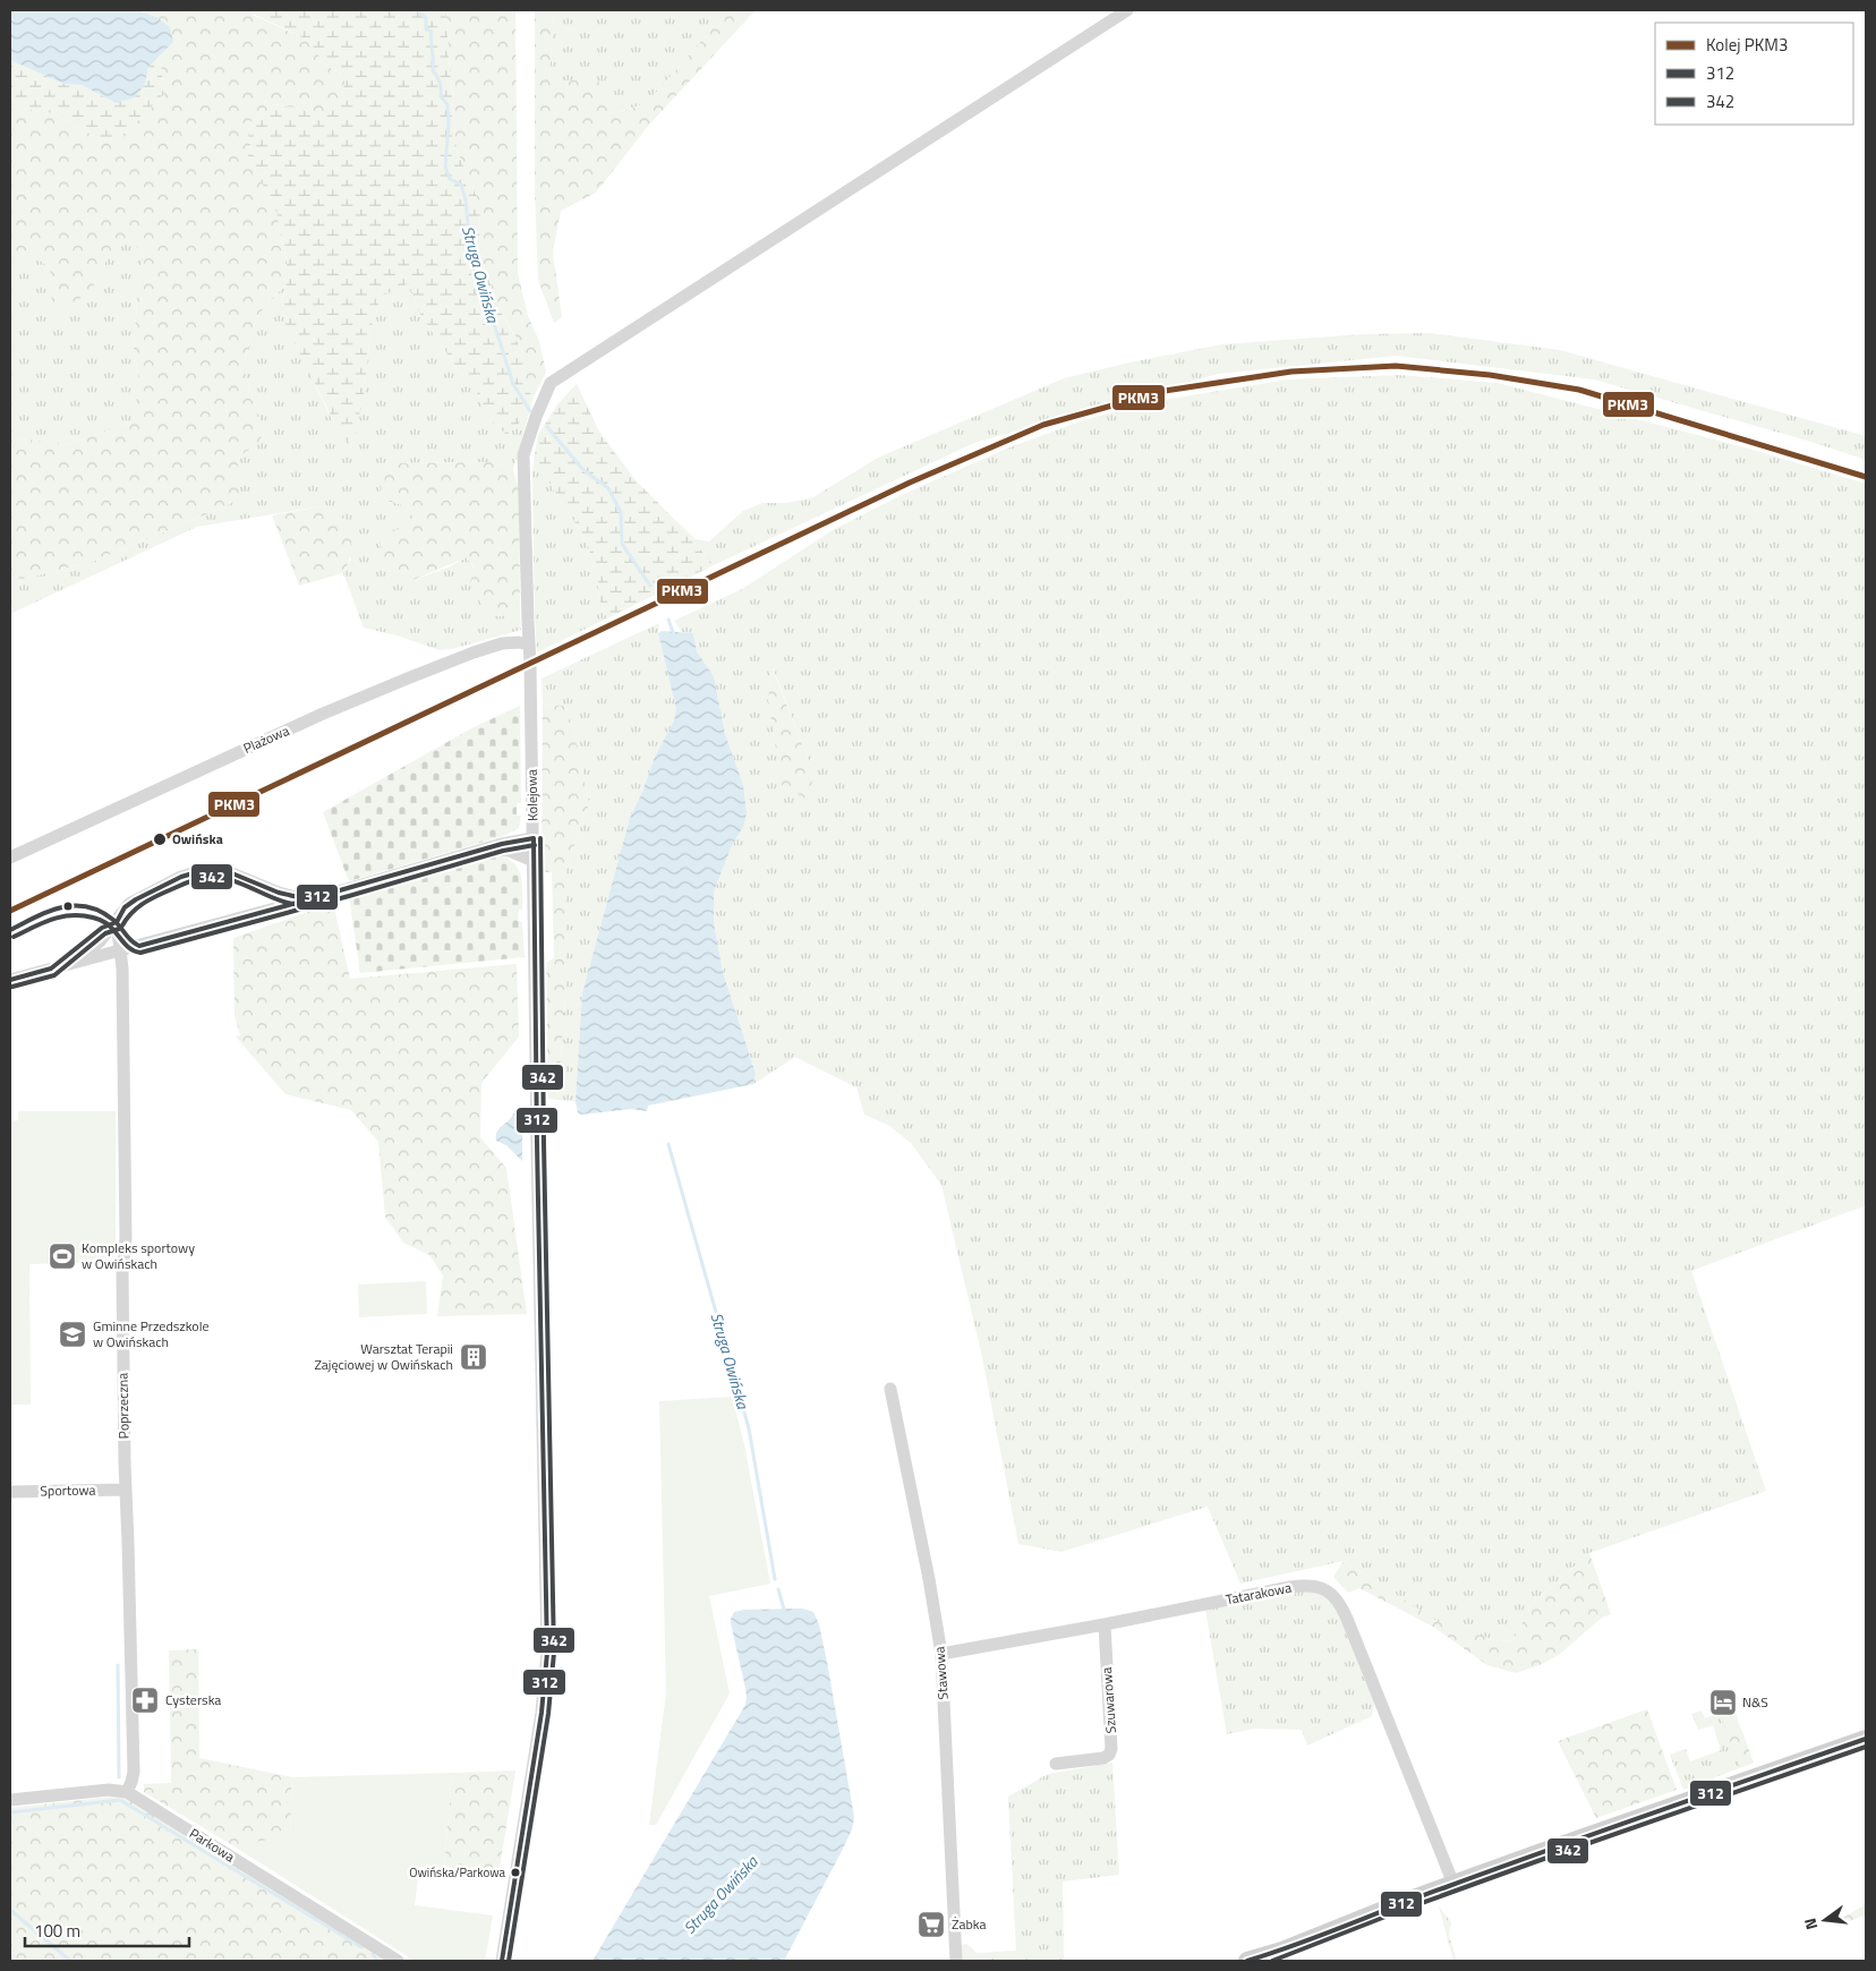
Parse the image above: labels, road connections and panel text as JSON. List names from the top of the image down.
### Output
{
  "streets": {
    "street": [
      "Plażowa",
      "Kolejowa",
      "Poprzeczna",
      "Sportowa",
      "Tatarakowa",
      "Stawowa",
      "Szuwarowa",
      "Parkowa"
    ]
  },
  "crossings": [
    ["Plażowa", "Kolejowa"],
    ["Poprzeczna", "Sportowa"],
    ["Poprzeczna", "Parkowa"],
    ["Tatarakowa", "Stawowa"],
    ["Tatarakowa", "Szuwarowa"]
  ],
  "water": ["Struga Owińska"],
  "places": {
    "other": ["Owińska", "Owińska/Parkowa"],
    "sports": ["Kompleks sportowy w Owińskach"],
    "school or university": ["Gminne Przedszkole w Owińskach"],
    "building": ["Warsztat Terapii Zajęciowej w Owińskach"],
    "pharmacy": ["Cysterska"],
    "hotel": ["N&S"],
    "supermarket": ["Żabka"]
  },
  "lines": ["rail line PKM3", "transit line 312", "transit line 342"],
  "legend": ["Kolej PKM3", "312", "342"],
  "scale_bar": "100 m",
  "north": "left"
}
